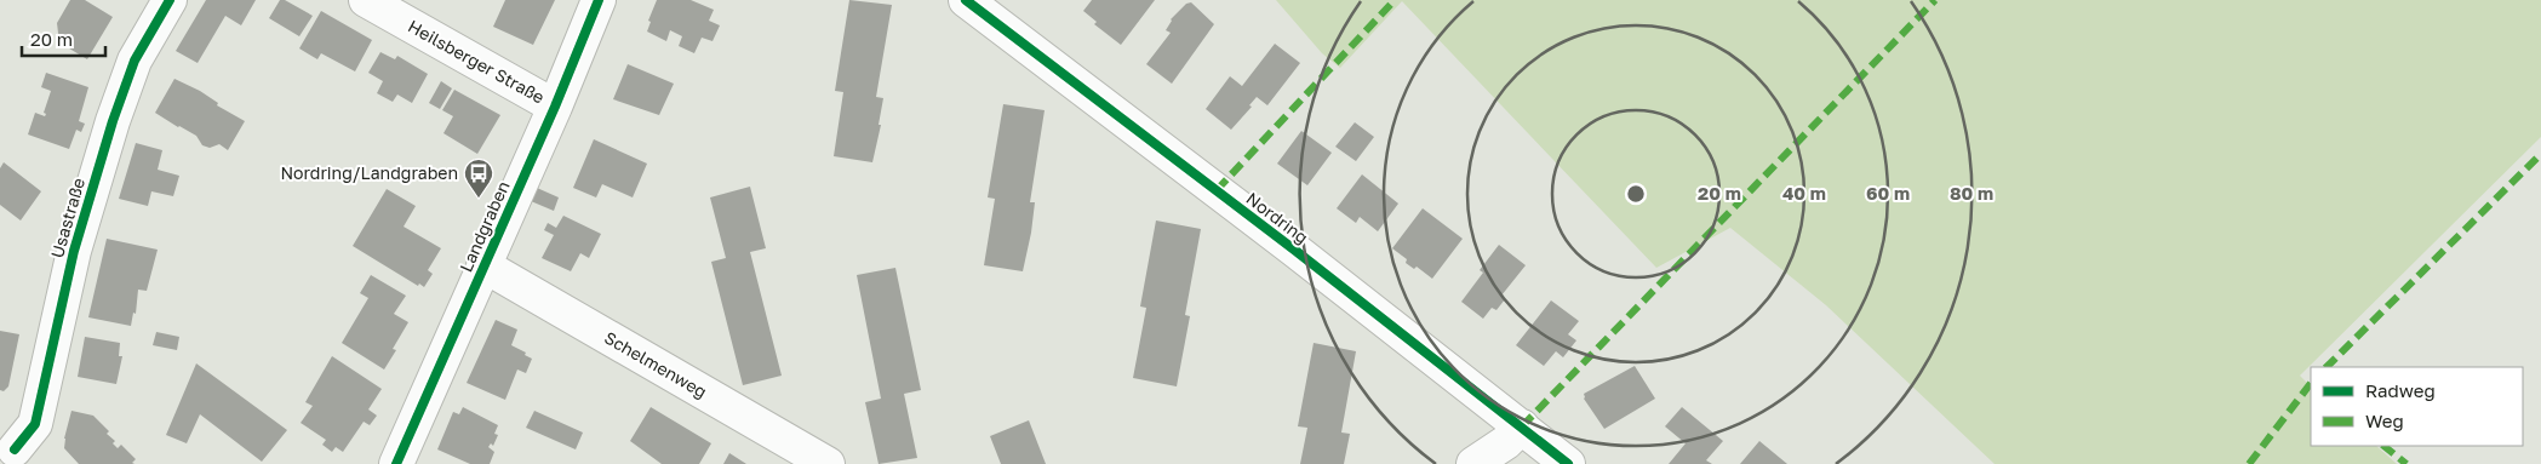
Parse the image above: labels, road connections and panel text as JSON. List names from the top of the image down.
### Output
{
  "streets": {
    "street": [
      "Heilsberger Straße",
      "Usastraße",
      "Nordring",
      "Landgraben",
      "Schelmenweg"
    ]
  },
  "crossings": [
    ["Heilsberger Straße", "Landgraben"],
    ["Landgraben", "Schelmenweg"]
  ],
  "places": {
    "bus stop": ["Nordring/Landgraben"]
  },
  "legend": ["Radweg", "Weg"],
  "scale_bar": "20 m",
  "rings": [
    "20 m",
    "40 m",
    "60 m",
    "80 m"
  ]
}
